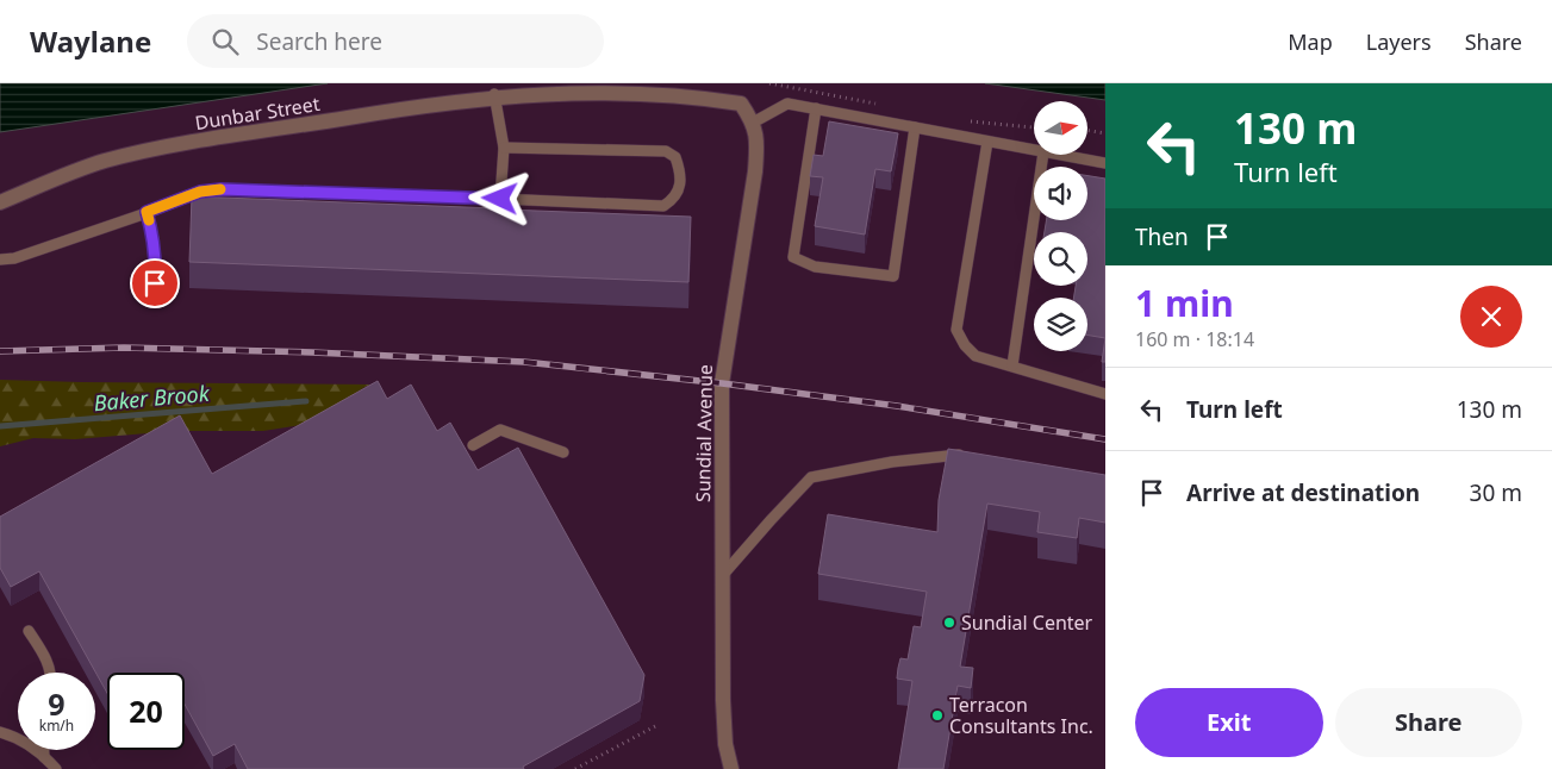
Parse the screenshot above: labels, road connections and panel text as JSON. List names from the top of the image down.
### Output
{
  "streets": {
    "street": ["Dunbar Street", "Sundial Avenue"]
  },
  "crossings": [
    ["Dunbar Street", "Sundial Avenue"]
  ],
  "water": ["Baker Brook"],
  "places": ["Sundial Center", "Terracon Consultants Inc."],
  "north": "right",
  "page": {
    "header": "Waylane",
    "search": "Search here",
    "nav": ["Map", "Layers", "Share"],
    "turn": ["130 m", "Turn left"],
    "then": "Then",
    "heading": ["1 min", "160 m · 18:14"],
    "list": [
      {
        "name": "Turn left",
        "value": "130 m"
      },
      {
        "name": "Arrive at destination",
        "value": "30 m"
      }
    ],
    "speed": "9 km/h",
    "limit": "20",
    "buttons": ["Exit", "Share"]
  }
}
